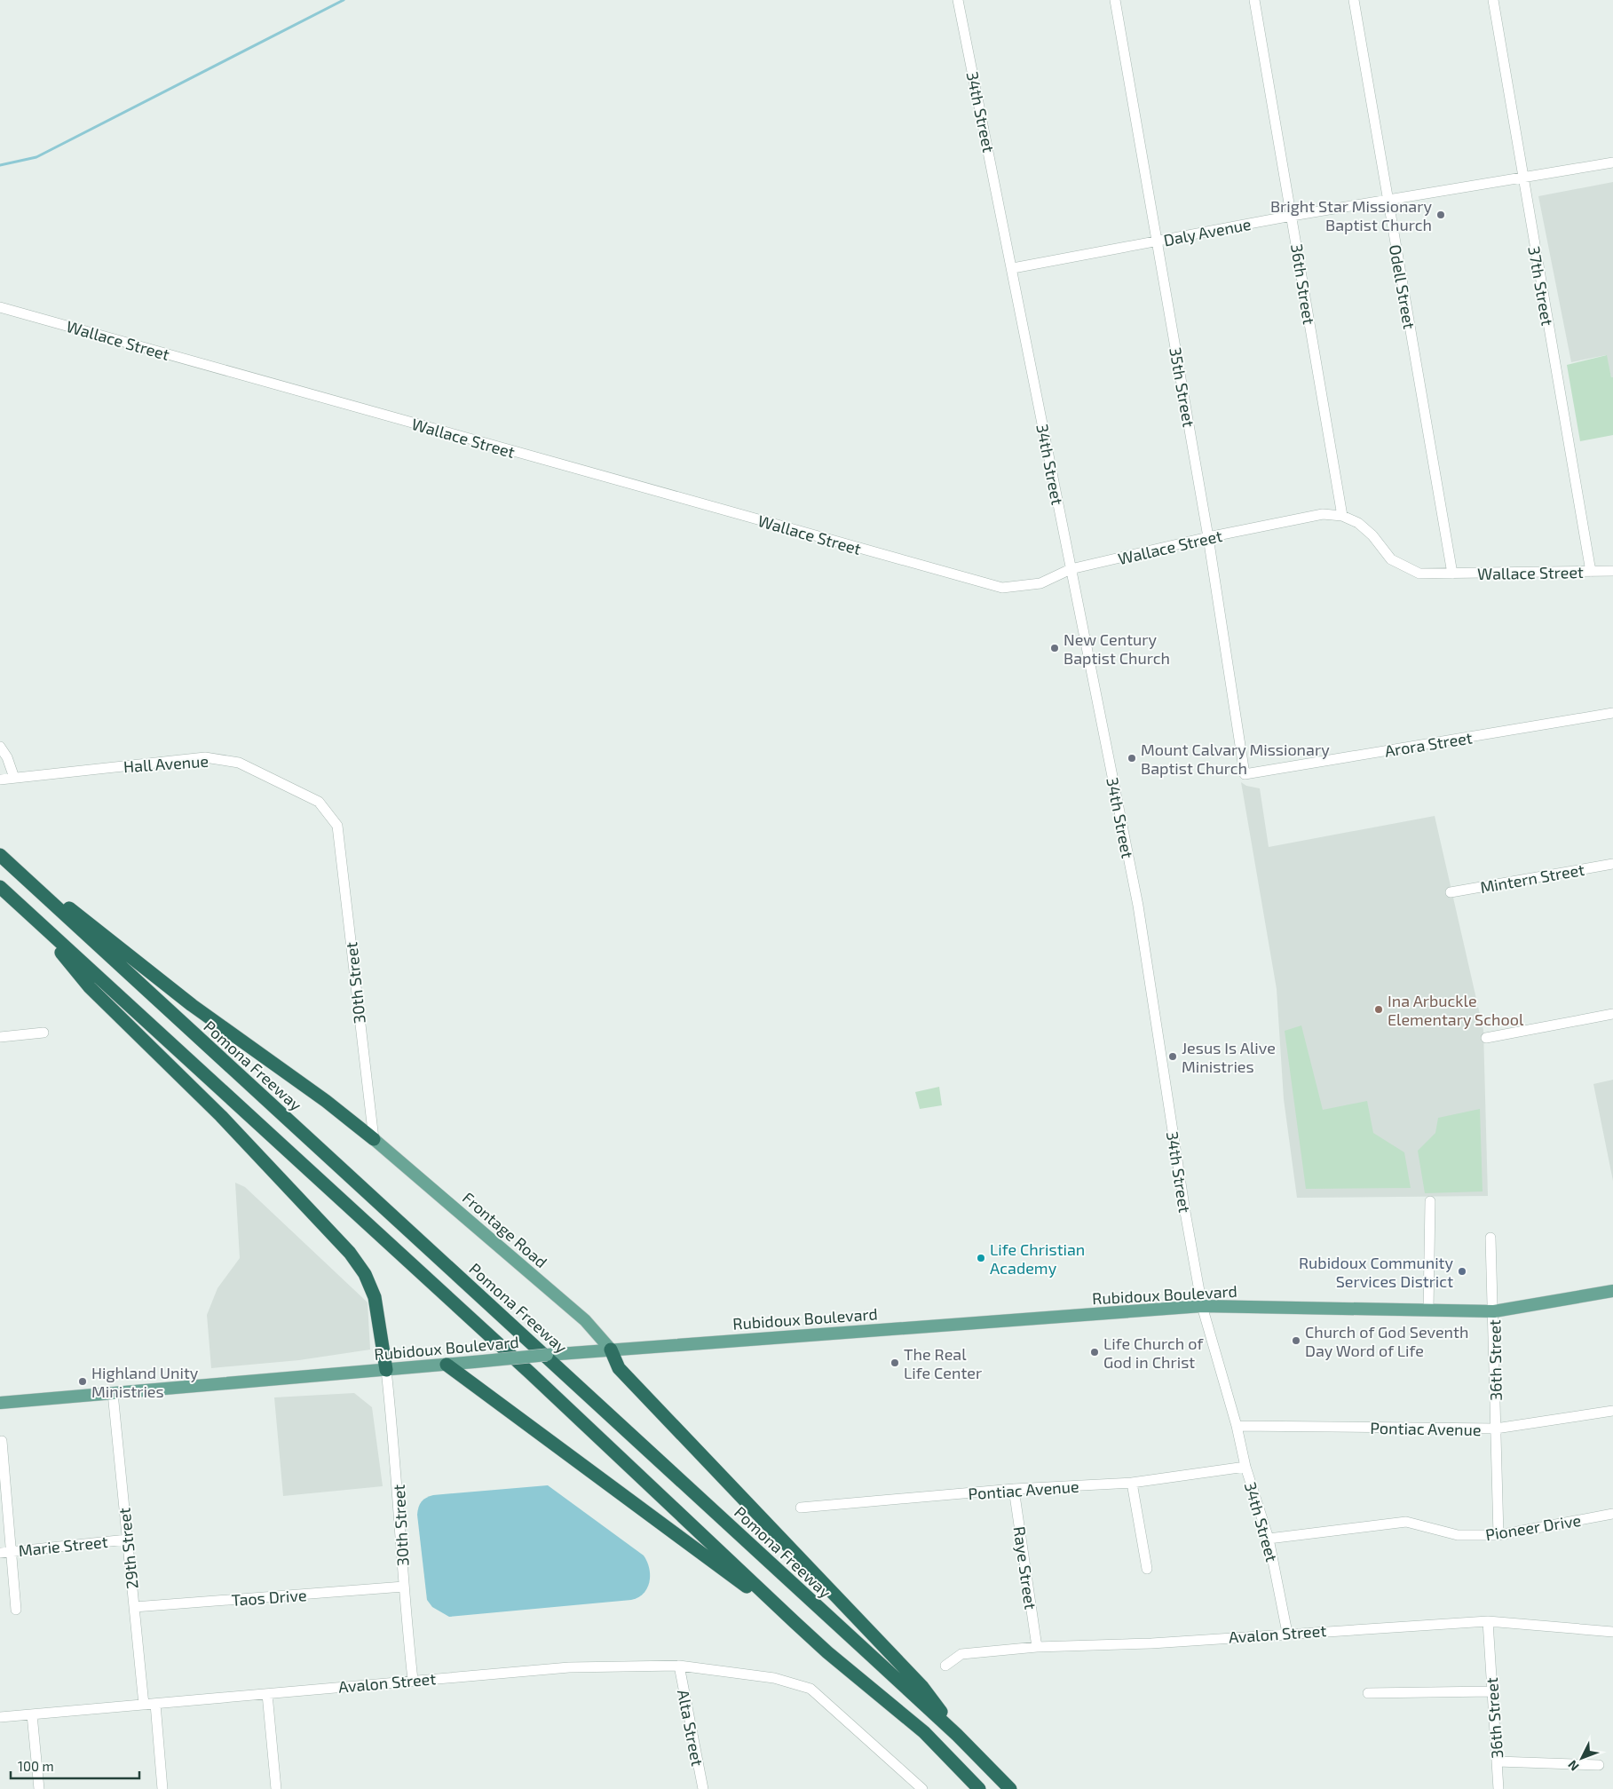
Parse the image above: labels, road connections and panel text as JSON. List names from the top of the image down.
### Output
{
  "streets": {
    "highway": ["Pomona Freeway"],
    "main road": ["Frontage Road", "Rubidoux Boulevard"],
    "street": [
      "34th Street",
      "Daly Avenue",
      "36th Street",
      "37th Street",
      "Odell Street",
      "Wallace Street",
      "35th Street",
      "Arora Street",
      "Hall Avenue",
      "Mintern Street",
      "30th Street",
      "Pontiac Avenue",
      "Pioneer Drive",
      "Marie Street",
      "29th Street",
      "Raye Street",
      "Taos Drive",
      "Avalon Street",
      "Alta Street"
    ]
  },
  "crossings": [
    ["34th Street", "Daly Avenue"],
    ["34th Street", "Wallace Street"],
    ["34th Street", "Rubidoux Boulevard"],
    ["34th Street", "Pontiac Avenue"],
    ["34th Street", "Pioneer Drive"],
    ["34th Street", "Avalon Street"],
    ["Daly Avenue", "36th Street"],
    ["Daly Avenue", "37th Street"],
    ["Daly Avenue", "Odell Street"],
    ["Daly Avenue", "35th Street"],
    ["36th Street", "Wallace Street"],
    ["36th Street", "Rubidoux Boulevard"],
    ["36th Street", "Pontiac Avenue"],
    ["36th Street", "Pioneer Drive"],
    ["36th Street", "Avalon Street"],
    ["37th Street", "Wallace Street"],
    ["Odell Street", "Wallace Street"],
    ["Wallace Street", "35th Street"],
    ["35th Street", "Arora Street"],
    ["Hall Avenue", "30th Street"],
    ["30th Street", "Frontage Road"],
    ["30th Street", "Rubidoux Boulevard"],
    ["30th Street", "Taos Drive"],
    ["30th Street", "Avalon Street"],
    ["Frontage Road", "Rubidoux Boulevard"],
    ["Rubidoux Boulevard", "29th Street"],
    ["Pontiac Avenue", "Raye Street"],
    ["Marie Street", "29th Street"],
    ["29th Street", "Taos Drive"],
    ["29th Street", "Avalon Street"],
    ["Raye Street", "Avalon Street"],
    ["Avalon Street", "Alta Street"]
  ],
  "places": [
    "Bright Star Missionary Baptist Church",
    "New Century Baptist Church",
    "Mount Calvary Missionary Baptist Church",
    "Ina Arbuckle Elementary School",
    "Jesus Is Alive Ministries",
    "Life Christian Academy",
    "Rubidoux Community Services District",
    "Church of God Seventh Day Word of Life",
    "Life Church of God in Christ",
    "The Real Life Center",
    "Highland Unity Ministries"
  ],
  "scale_bar": "100 m",
  "north": "bottom left"
}
